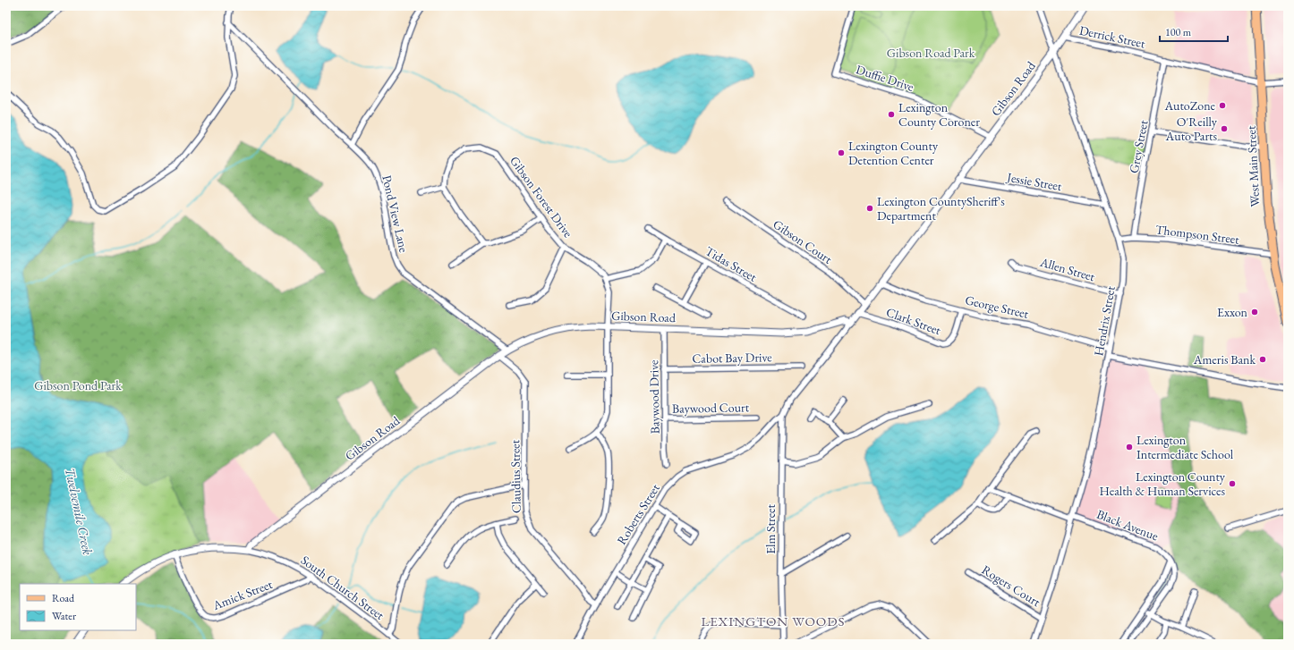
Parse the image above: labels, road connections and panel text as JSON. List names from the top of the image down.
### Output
{
  "streets": {
    "main road": ["West Main Street"],
    "street": [
      "Derrick Street",
      "Duffie Drive",
      "Gibson Road",
      "Grey Street",
      "Jessie Street",
      "Gibson Forest Drive",
      "Pond View Lane",
      "Thompson Street",
      "Gibson Court",
      "Tidas Street",
      "Allen Street",
      "George Street",
      "Clark Street",
      "Hendrix Street",
      "Cabot Bay Drive",
      "Baywood Drive",
      "Baywood Court",
      "Claudius Street",
      "Roberts Street",
      "Black Avenue",
      "Elm Street",
      "Rogers Court",
      "South Church Street",
      "Amick Street"
    ]
  },
  "crossings": [
    ["Derrick Street", "Gibson Road"],
    ["Derrick Street", "Grey Street"],
    ["Derrick Street", "West Main Street"],
    ["Duffie Drive", "Gibson Road"],
    ["Gibson Road", "Jessie Street"],
    ["Gibson Road", "Gibson Forest Drive"],
    ["Gibson Road", "Pond View Lane"],
    ["Gibson Road", "Gibson Court"],
    ["Gibson Road", "George Street"],
    ["Gibson Road", "Clark Street"],
    ["Gibson Road", "Hendrix Street"],
    ["Gibson Road", "Baywood Drive"],
    ["Gibson Road", "Claudius Street"],
    ["Gibson Road", "Roberts Street"],
    ["Gibson Road", "South Church Street"],
    ["Grey Street", "Thompson Street"],
    ["West Main Street", "Thompson Street"],
    ["Jessie Street", "Hendrix Street"],
    ["Thompson Street", "Hendrix Street"],
    ["Allen Street", "Hendrix Street"],
    ["George Street", "Clark Street"],
    ["George Street", "Hendrix Street"],
    ["Hendrix Street", "Black Avenue"],
    ["Hendrix Street", "Rogers Court"],
    ["Cabot Bay Drive", "Baywood Drive"],
    ["Baywood Drive", "Baywood Court"],
    ["Claudius Street", "Roberts Street"],
    ["Roberts Street", "Elm Street"],
    ["South Church Street", "Amick Street"]
  ],
  "districts": ["LEXINGTON WOODS"],
  "water": ["Twelvemile Creek"],
  "parks": ["Gibson Road Park", "Gibson Pond Park"],
  "places": [
    "AutoZone",
    "Lexington County Coroner",
    "O'Reilly Auto Parts",
    "Lexington County Detention Center",
    "Lexington CountySheriff's Department",
    "Exxon",
    "Ameris Bank",
    "Lexington Intermediate School",
    "Lexington County Health & Human Services"
  ],
  "legend": ["Road", "Water"],
  "scale_bar": "100 m"
}
